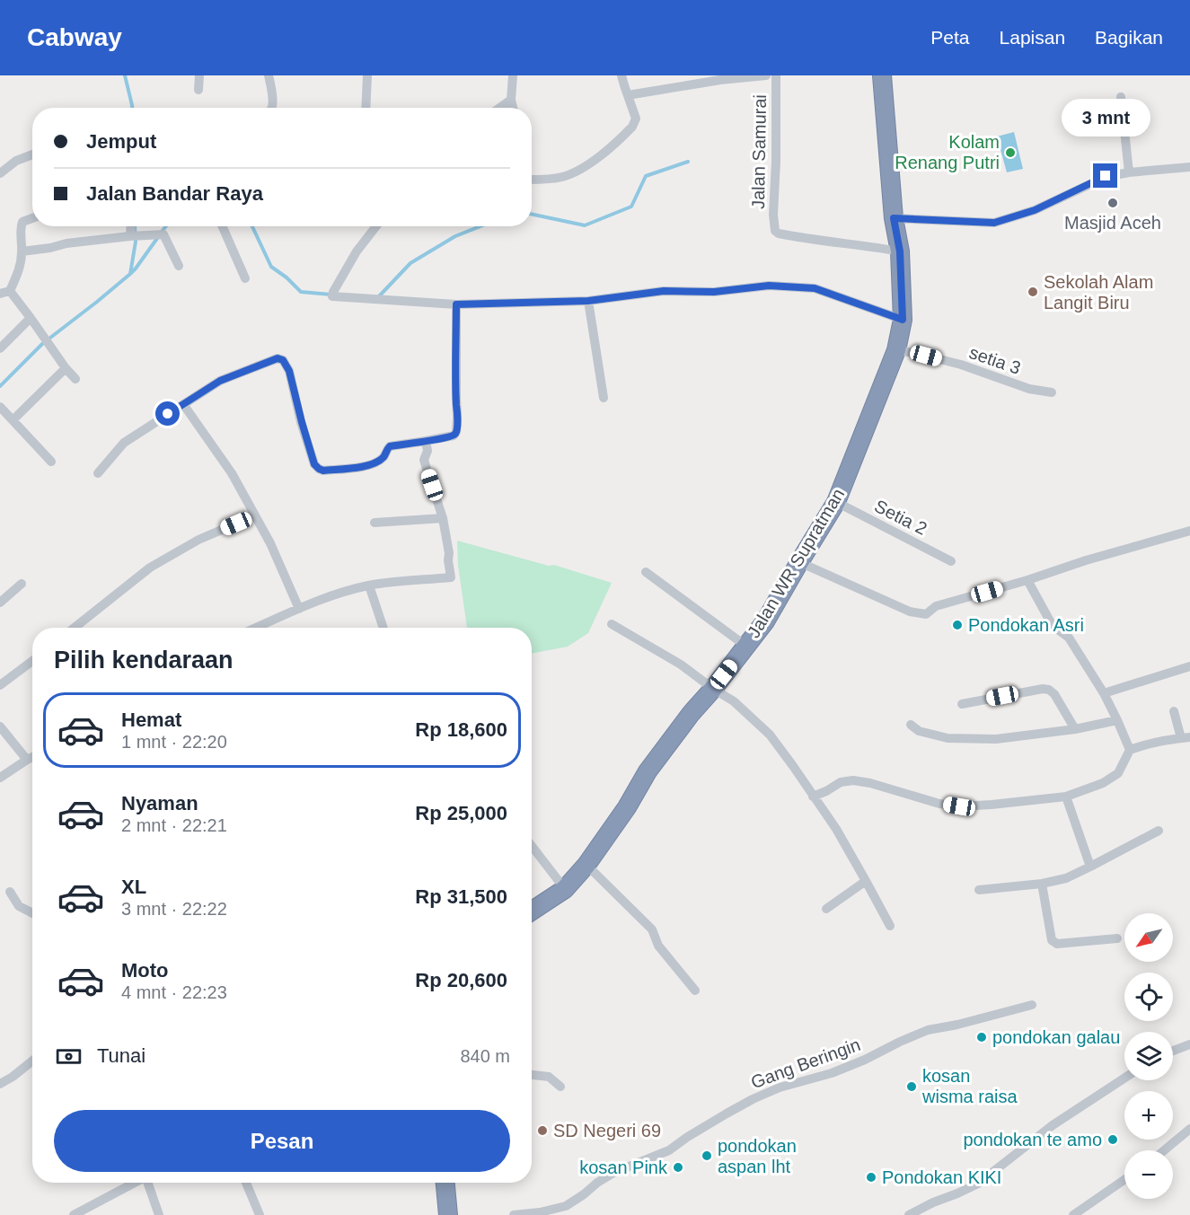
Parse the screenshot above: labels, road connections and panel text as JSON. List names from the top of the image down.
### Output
{
  "streets": {
    "highway": ["Jalan WR Supratman"],
    "street": [
      "Jalan Samurai",
      "setia 3",
      "Setia 2",
      "Gang Beringin"
    ]
  },
  "crossings": [
    ["Jalan Samurai", "Jalan WR Supratman"],
    ["setia 3", "Jalan WR Supratman"],
    ["Setia 2", "Jalan WR Supratman"]
  ],
  "places": [
    "Kolam Renang Putri",
    "Masjid Aceh",
    "Sekolah Alam Langit Biru",
    "Pondokan Asri",
    "pondokan galau",
    "kosan wisma raisa",
    "SD Negeri 69",
    "pondokan te amo",
    "pondokan aspan lht",
    "kosan Pink",
    "Pondokan KIKI"
  ],
  "north": "bottom left",
  "page": {
    "header": "Cabway",
    "nav": ["Peta", "Lapisan", "Bagikan"],
    "bubble": "3 mnt",
    "banner": ["Jemput", "Jalan Bandar Raya"],
    "heading": "Pilih kendaraan",
    "list": [
      {
        "name": "Hemat",
        "note": "1 mnt · 22:20",
        "value": "Rp 18,600"
      },
      {
        "name": "Nyaman",
        "note": "2 mnt · 22:21",
        "value": "Rp 25,000"
      },
      {
        "name": "XL",
        "note": "3 mnt · 22:22",
        "value": "Rp 31,500"
      },
      {
        "name": "Moto",
        "note": "4 mnt · 22:23",
        "value": "Rp 20,600"
      }
    ],
    "map_buttons": ["+", "−"],
    "pay": ["Tunai", "840 m"],
    "buttons": "Pesan"
  }
}
